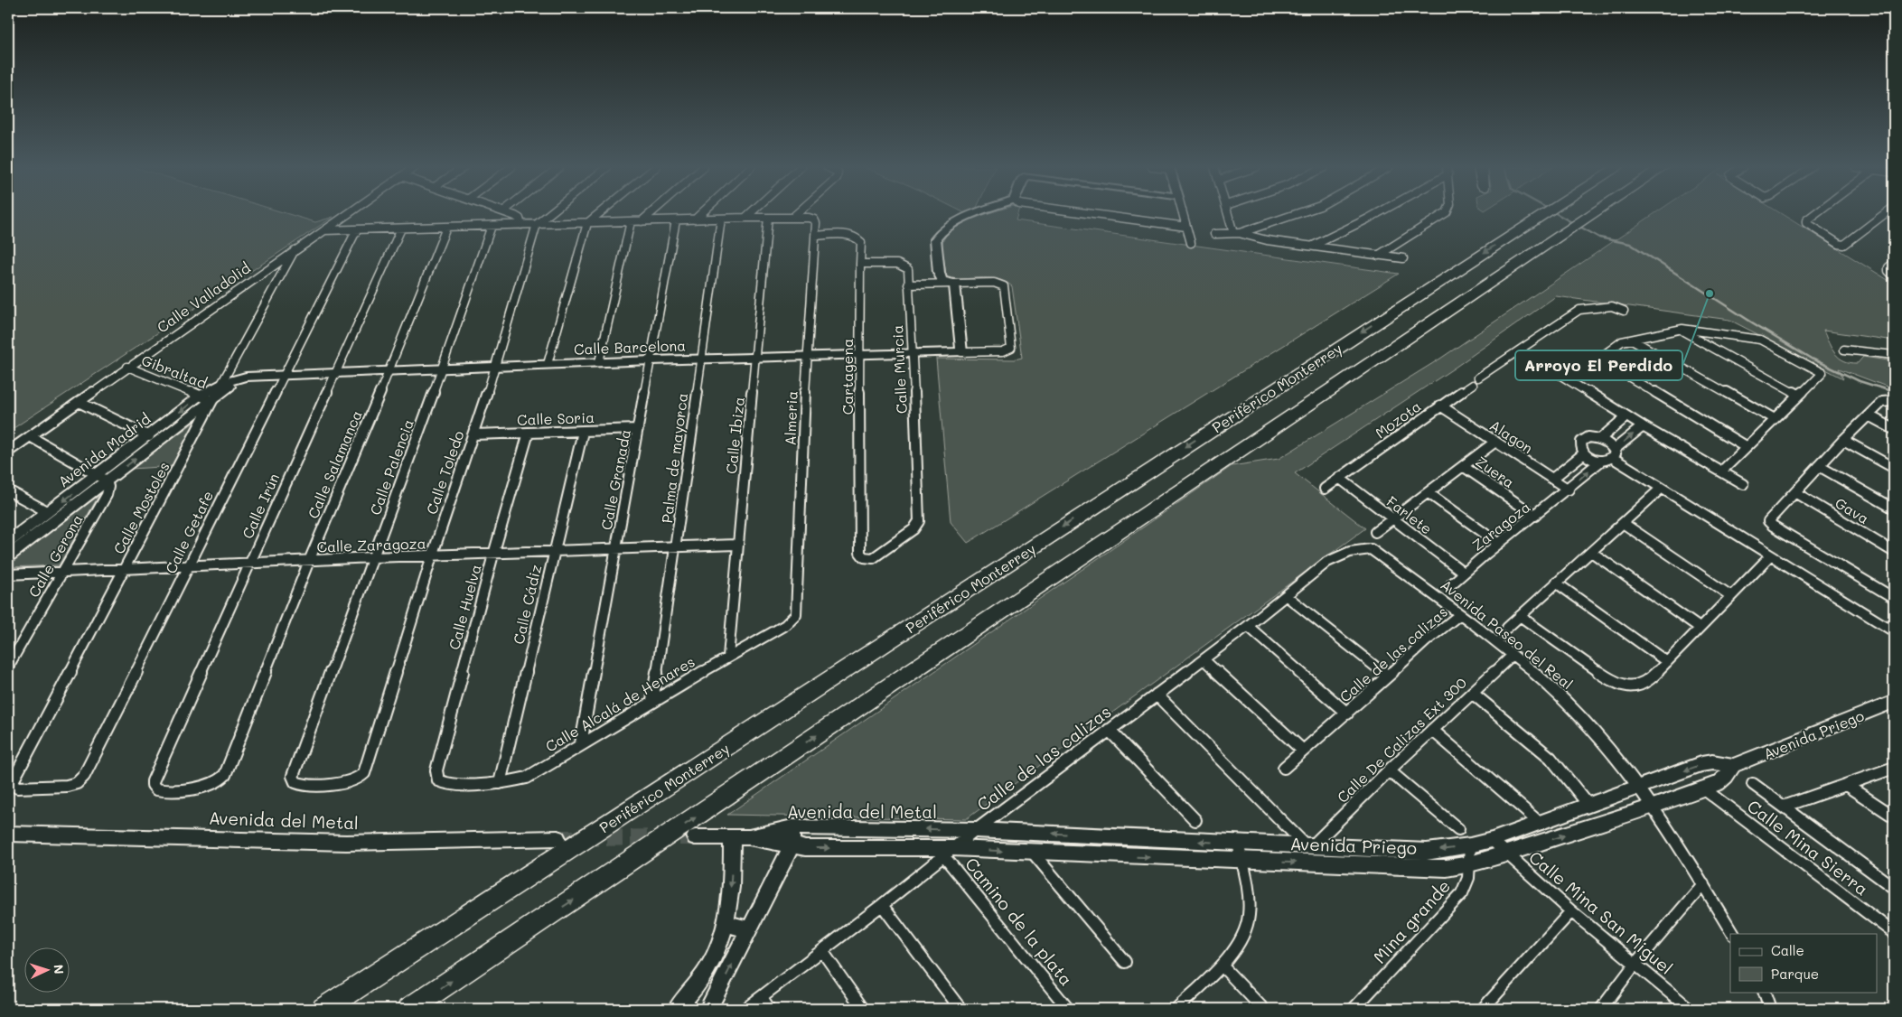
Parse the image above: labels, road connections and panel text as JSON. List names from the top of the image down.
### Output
{
  "streets": {
    "highway": ["Periférico Monterrey"],
    "street": [
      "Calle Valladolid",
      "Calle Barcelona",
      "Calle Murcia",
      "Gibraltad",
      "Cartagena",
      "Calle Soria",
      "Almeria",
      "Mozota",
      "Calle Ibiza",
      "Alagon",
      "Avenida Madrid",
      "Palma de mayorca",
      "Calle Salamanca",
      "Calle Palencia",
      "Zuera",
      "Calle Toledo",
      "Calle Granada",
      "Calle Irún",
      "Calle Mostoles",
      "Gava",
      "Farlete",
      "Zaragoza",
      "Calle Getafe",
      "Calle Zaragoza",
      "Calle Gerona",
      "Calle Cádiz",
      "Calle Huelva",
      "Avenida Paseo del Real",
      "Calle de las calizas",
      "Calle Alcalá de Henares",
      "Avenida Priego",
      "Calle De Calizas Ext 300",
      "Avenida del Metal",
      "Calle Mina Sierra",
      "Calle Mina San Miguel",
      "Camino de la plata",
      "Mina grande"
    ]
  },
  "crossings": [
    ["Calle Valladolid", "Gibraltad"],
    ["Calle Valladolid", "Calle Mostoles"],
    ["Calle Barcelona", "Calle Murcia"],
    ["Calle Barcelona", "Cartagena"],
    ["Calle Barcelona", "Almeria"],
    ["Calle Barcelona", "Calle Ibiza"],
    ["Calle Barcelona", "Avenida Madrid"],
    ["Calle Barcelona", "Palma de mayorca"],
    ["Calle Barcelona", "Calle Salamanca"],
    ["Calle Barcelona", "Calle Palencia"],
    ["Calle Barcelona", "Calle Toledo"],
    ["Calle Barcelona", "Calle Granada"],
    ["Calle Barcelona", "Calle Irún"],
    ["Calle Barcelona", "Calle Mostoles"],
    ["Calle Barcelona", "Calle Getafe"],
    ["Calle Murcia", "Cartagena"],
    ["Gibraltad", "Avenida Madrid"],
    ["Gibraltad", "Calle Mostoles"],
    ["Cartagena", "Almeria"],
    ["Calle Soria", "Calle Toledo"],
    ["Calle Soria", "Calle Granada"],
    ["Calle Soria", "Calle Cádiz"],
    ["Calle Soria", "Calle Huelva"],
    ["Almeria", "Calle Alcalá de Henares"],
    ["Mozota", "Alagon"],
    ["Mozota", "Farlete"],
    ["Calle Ibiza", "Calle Zaragoza"],
    ["Calle Ibiza", "Calle Alcalá de Henares"],
    ["Alagon", "Zaragoza"],
    ["Avenida Madrid", "Calle Mostoles"],
    ["Avenida Madrid", "Calle Gerona"],
    ["Palma de mayorca", "Calle Zaragoza"],
    ["Palma de mayorca", "Calle Alcalá de Henares"],
    ["Calle Salamanca", "Calle Irún"],
    ["Calle Salamanca", "Calle Zaragoza"],
    ["Calle Palencia", "Calle Toledo"],
    ["Calle Palencia", "Calle Zaragoza"],
    ["Zuera", "Zaragoza"],
    ["Calle Toledo", "Calle Zaragoza"],
    ["Calle Granada", "Calle Zaragoza"],
    ["Calle Granada", "Calle Alcalá de Henares"],
    ["Calle Irún", "Calle Zaragoza"],
    ["Calle Mostoles", "Calle Getafe"],
    ["Calle Mostoles", "Calle Zaragoza"],
    ["Farlete", "Zaragoza"],
    ["Calle Getafe", "Calle Zaragoza"],
    ["Calle Zaragoza", "Calle Gerona"],
    ["Calle Zaragoza", "Calle Cádiz"],
    ["Calle Zaragoza", "Calle Huelva"],
    ["Calle Cádiz", "Calle Alcalá de Henares"],
    ["Calle Huelva", "Calle Alcalá de Henares"],
    ["Avenida Paseo del Real", "Calle de las calizas"],
    ["Avenida Paseo del Real", "Avenida Priego"],
    ["Avenida Paseo del Real", "Calle De Calizas Ext 300"],
    ["Calle de las calizas", "Avenida Priego"],
    ["Calle de las calizas", "Avenida del Metal"],
    ["Calle de las calizas", "Camino de la plata"],
    ["Avenida Priego", "Calle De Calizas Ext 300"],
    ["Avenida Priego", "Avenida del Metal"],
    ["Avenida Priego", "Calle Mina Sierra"],
    ["Avenida Priego", "Calle Mina San Miguel"],
    ["Avenida Priego", "Camino de la plata"],
    ["Avenida Priego", "Mina grande"],
    ["Avenida del Metal", "Camino de la plata"]
  ],
  "places": ["Arroyo El Perdido"],
  "legend": ["Calle", "Parque"],
  "north": "right"
}
